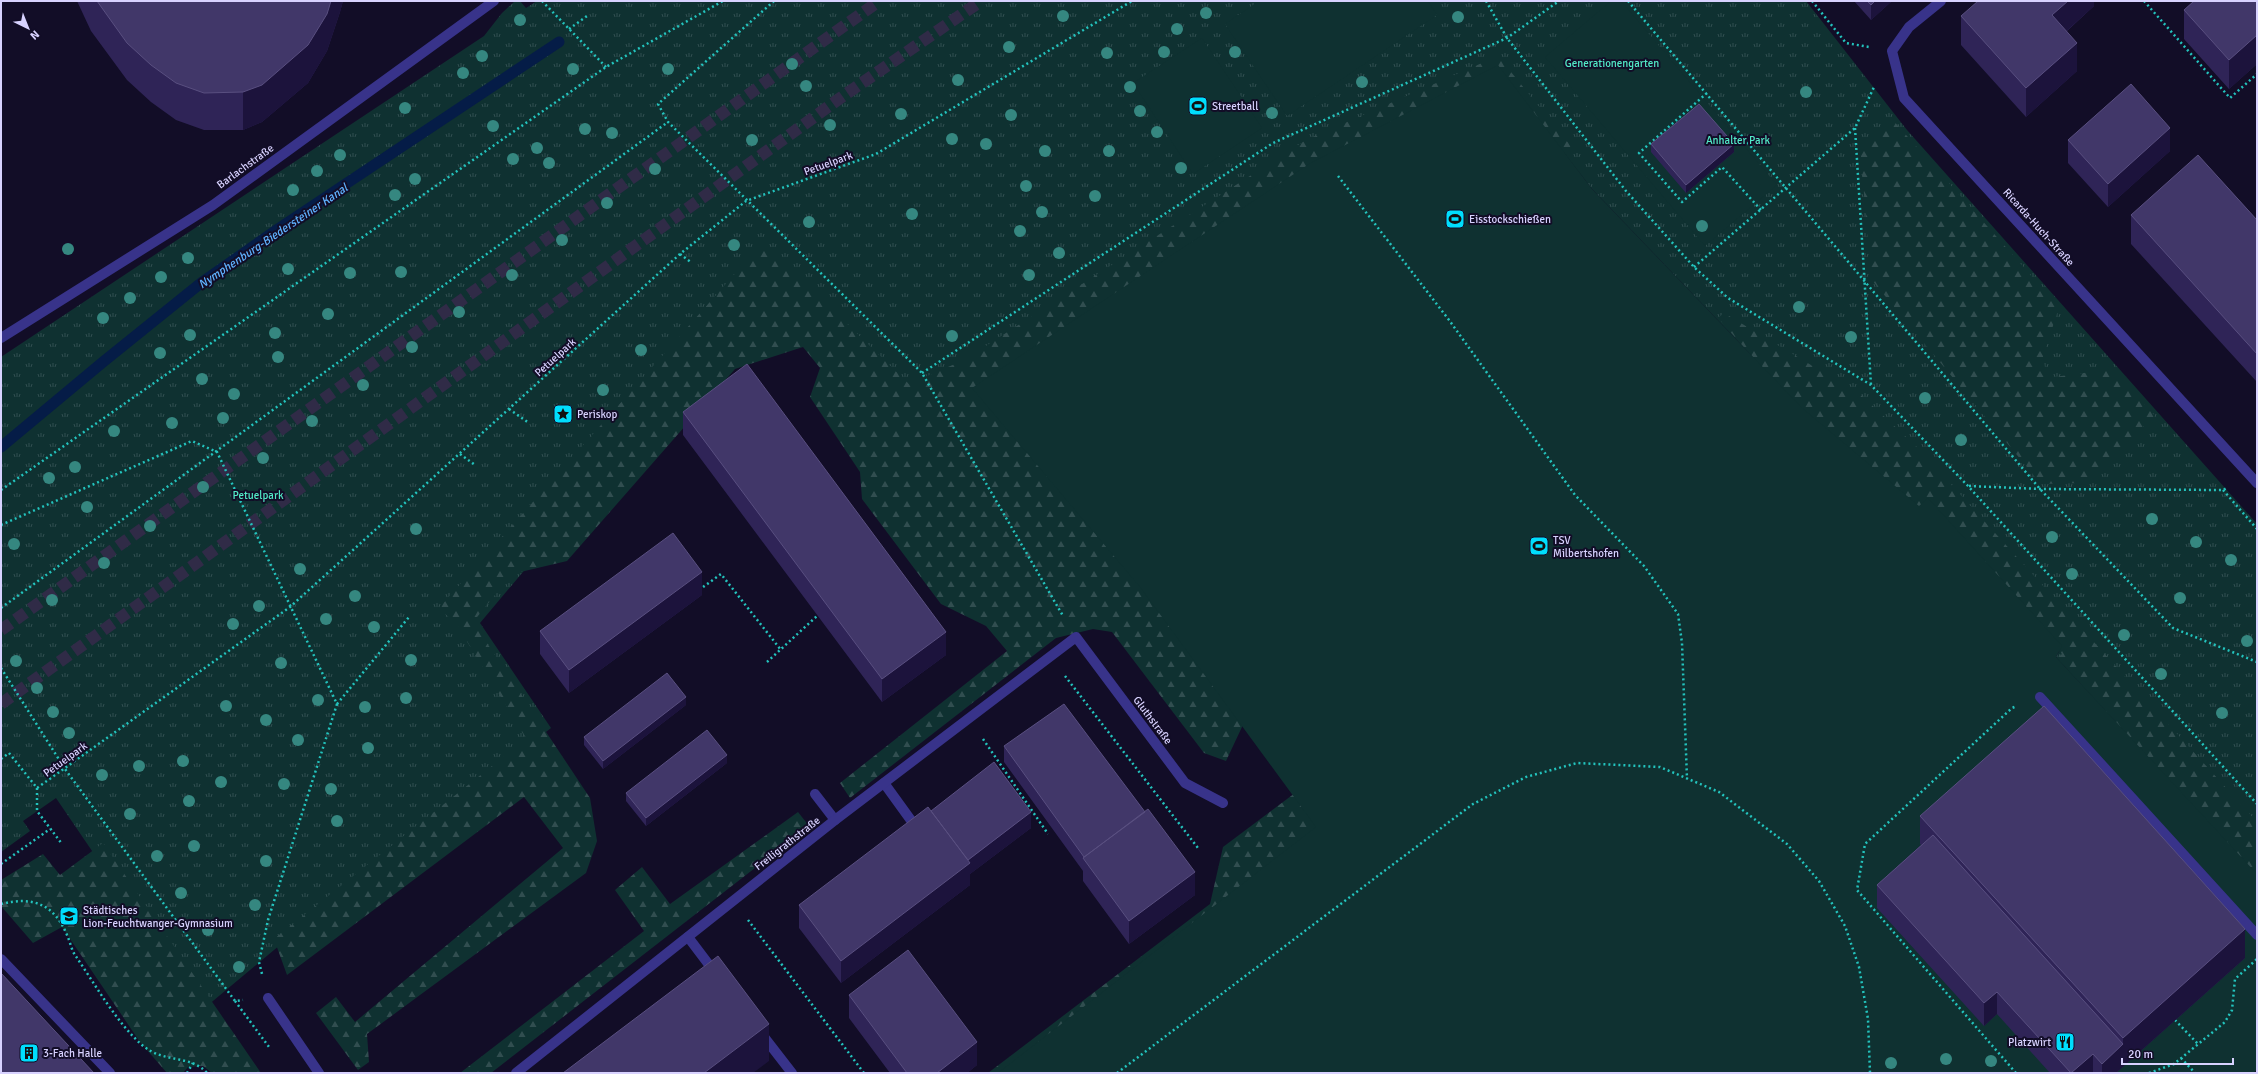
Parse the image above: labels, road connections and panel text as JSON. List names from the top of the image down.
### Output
{
  "streets": {
    "street": [
      "Barlachstraße",
      "Ricarda-Huch-Straße",
      "Gluthstraße",
      "Freiligrathstraße"
    ],
    "path": ["Petuelpark"]
  },
  "crossings": [
    ["Gluthstraße", "Freiligrathstraße"]
  ],
  "water": ["Nymphenburg-Biedersteiner Kanal"],
  "parks": ["Generationengarten", "Anhalter Park", "Petuelpark"],
  "places": {
    "sports": ["Streetball", "Eisstockschießen", "TSV Milbertshofen"],
    "place": ["Periskop"],
    "school or university": ["Städtisches Lion-Feuchtwanger-Gymnasium"],
    "restaurant": ["Platzwirt"],
    "building": ["3-Fach Halle"]
  },
  "scale_bar": "20 m",
  "north": "bottom right"
}
